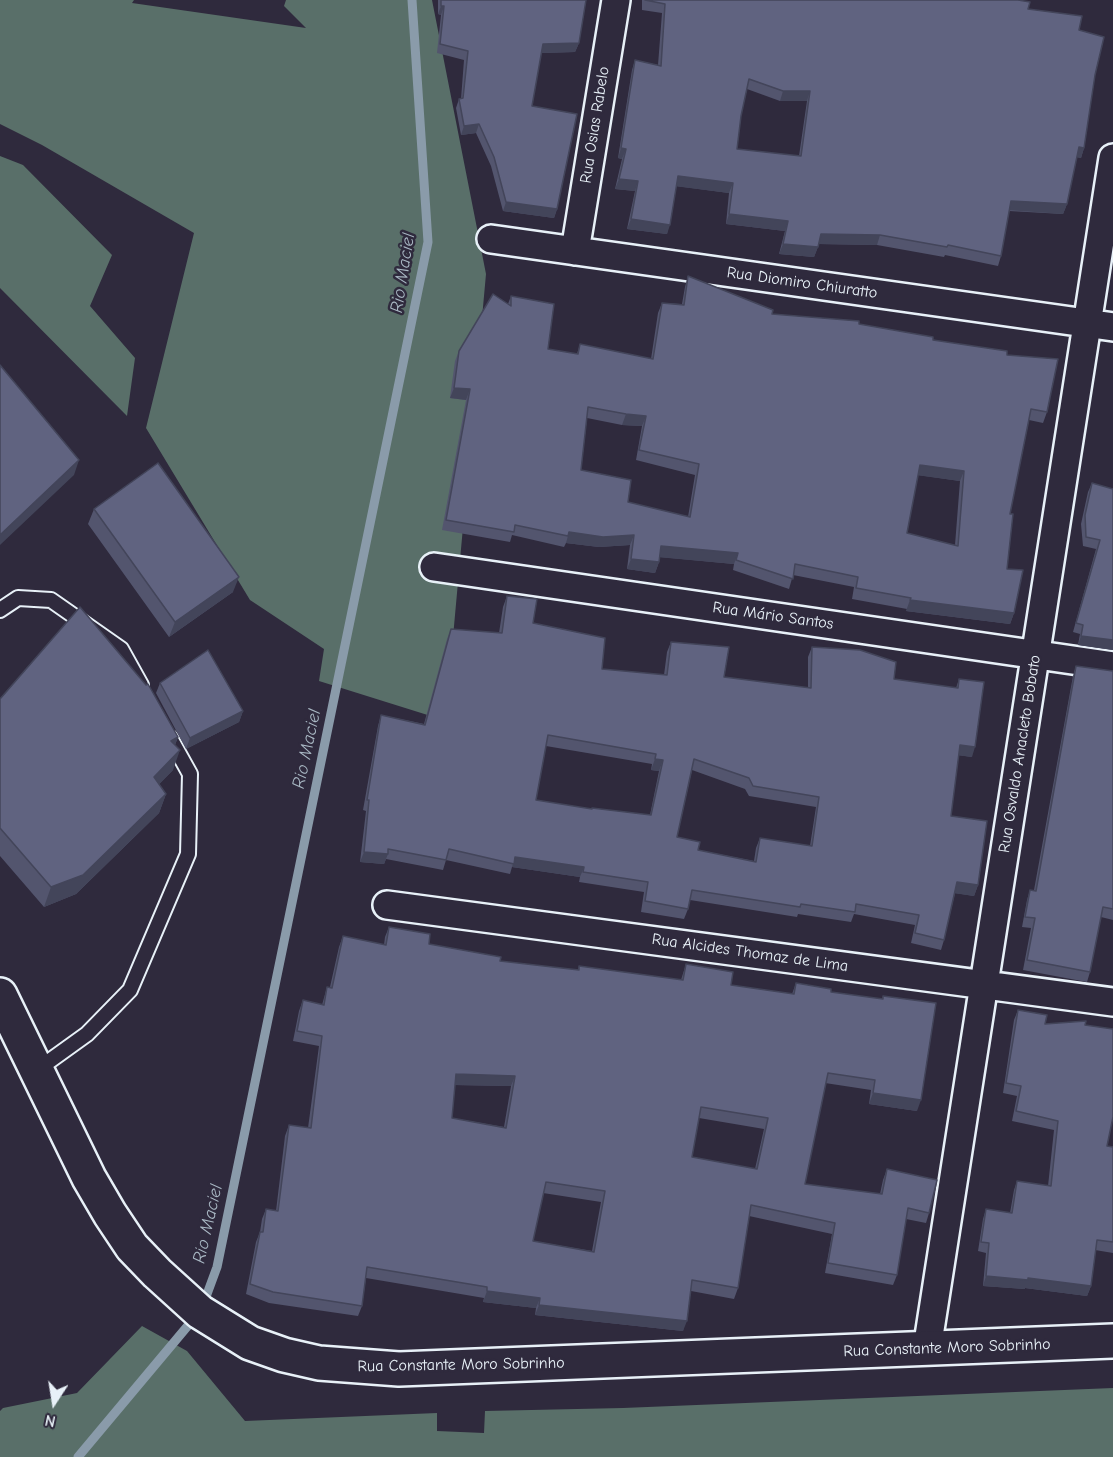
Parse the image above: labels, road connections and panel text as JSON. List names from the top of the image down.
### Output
{
  "streets": {
    "main road": ["Rua Constante Moro Sobrinho"],
    "street": [
      "Rua Osias Rabelo",
      "Rua Diomiro Chiuratto",
      "Rua Mário Santos",
      "Rua Osvaldo Anacleto Bobato",
      "Rua Alcides Thomaz de Lima"
    ]
  },
  "crossings": [
    ["Rua Osias Rabelo", "Rua Diomiro Chiuratto"],
    ["Rua Diomiro Chiuratto", "Rua Osvaldo Anacleto Bobato"],
    ["Rua Mário Santos", "Rua Osvaldo Anacleto Bobato"],
    ["Rua Osvaldo Anacleto Bobato", "Rua Alcides Thomaz de Lima"],
    ["Rua Osvaldo Anacleto Bobato", "Rua Constante Moro Sobrinho"]
  ],
  "water": ["Rio Maciel"],
  "north": "bottom"
}
